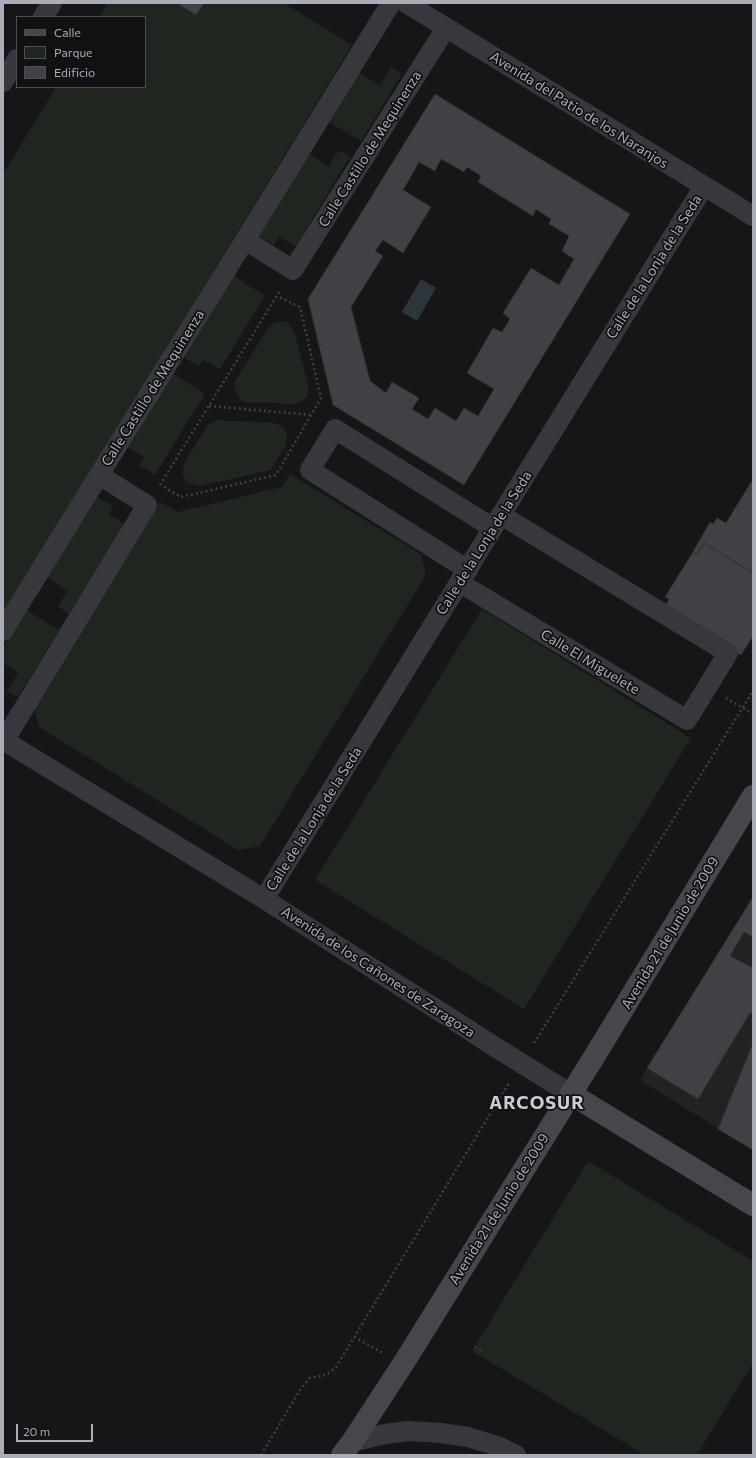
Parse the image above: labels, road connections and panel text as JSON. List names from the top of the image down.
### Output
{
  "streets": {
    "main road": ["Avenida 21 de Junio de 2009", "Avenida de los Cañones de Zaragoza"],
    "street": [
      "Avenida del Patio de los Naranjos",
      "Calle Castillo de Mequinenza",
      "Calle de la Lonja de la Seda",
      "Calle El Miguelete"
    ]
  },
  "crossings": [
    ["Avenida del Patio de los Naranjos", "Calle Castillo de Mequinenza"],
    ["Avenida del Patio de los Naranjos", "Calle de la Lonja de la Seda"],
    ["Calle Castillo de Mequinenza", "Avenida de los Cañones de Zaragoza"],
    ["Calle de la Lonja de la Seda", "Calle El Miguelete"],
    ["Calle de la Lonja de la Seda", "Avenida de los Cañones de Zaragoza"],
    ["Avenida 21 de Junio de 2009", "Avenida de los Cañones de Zaragoza"]
  ],
  "districts": ["ARCOSUR"],
  "legend": ["Calle", "Parque", "Edificio"],
  "scale_bar": "20 m"
}
